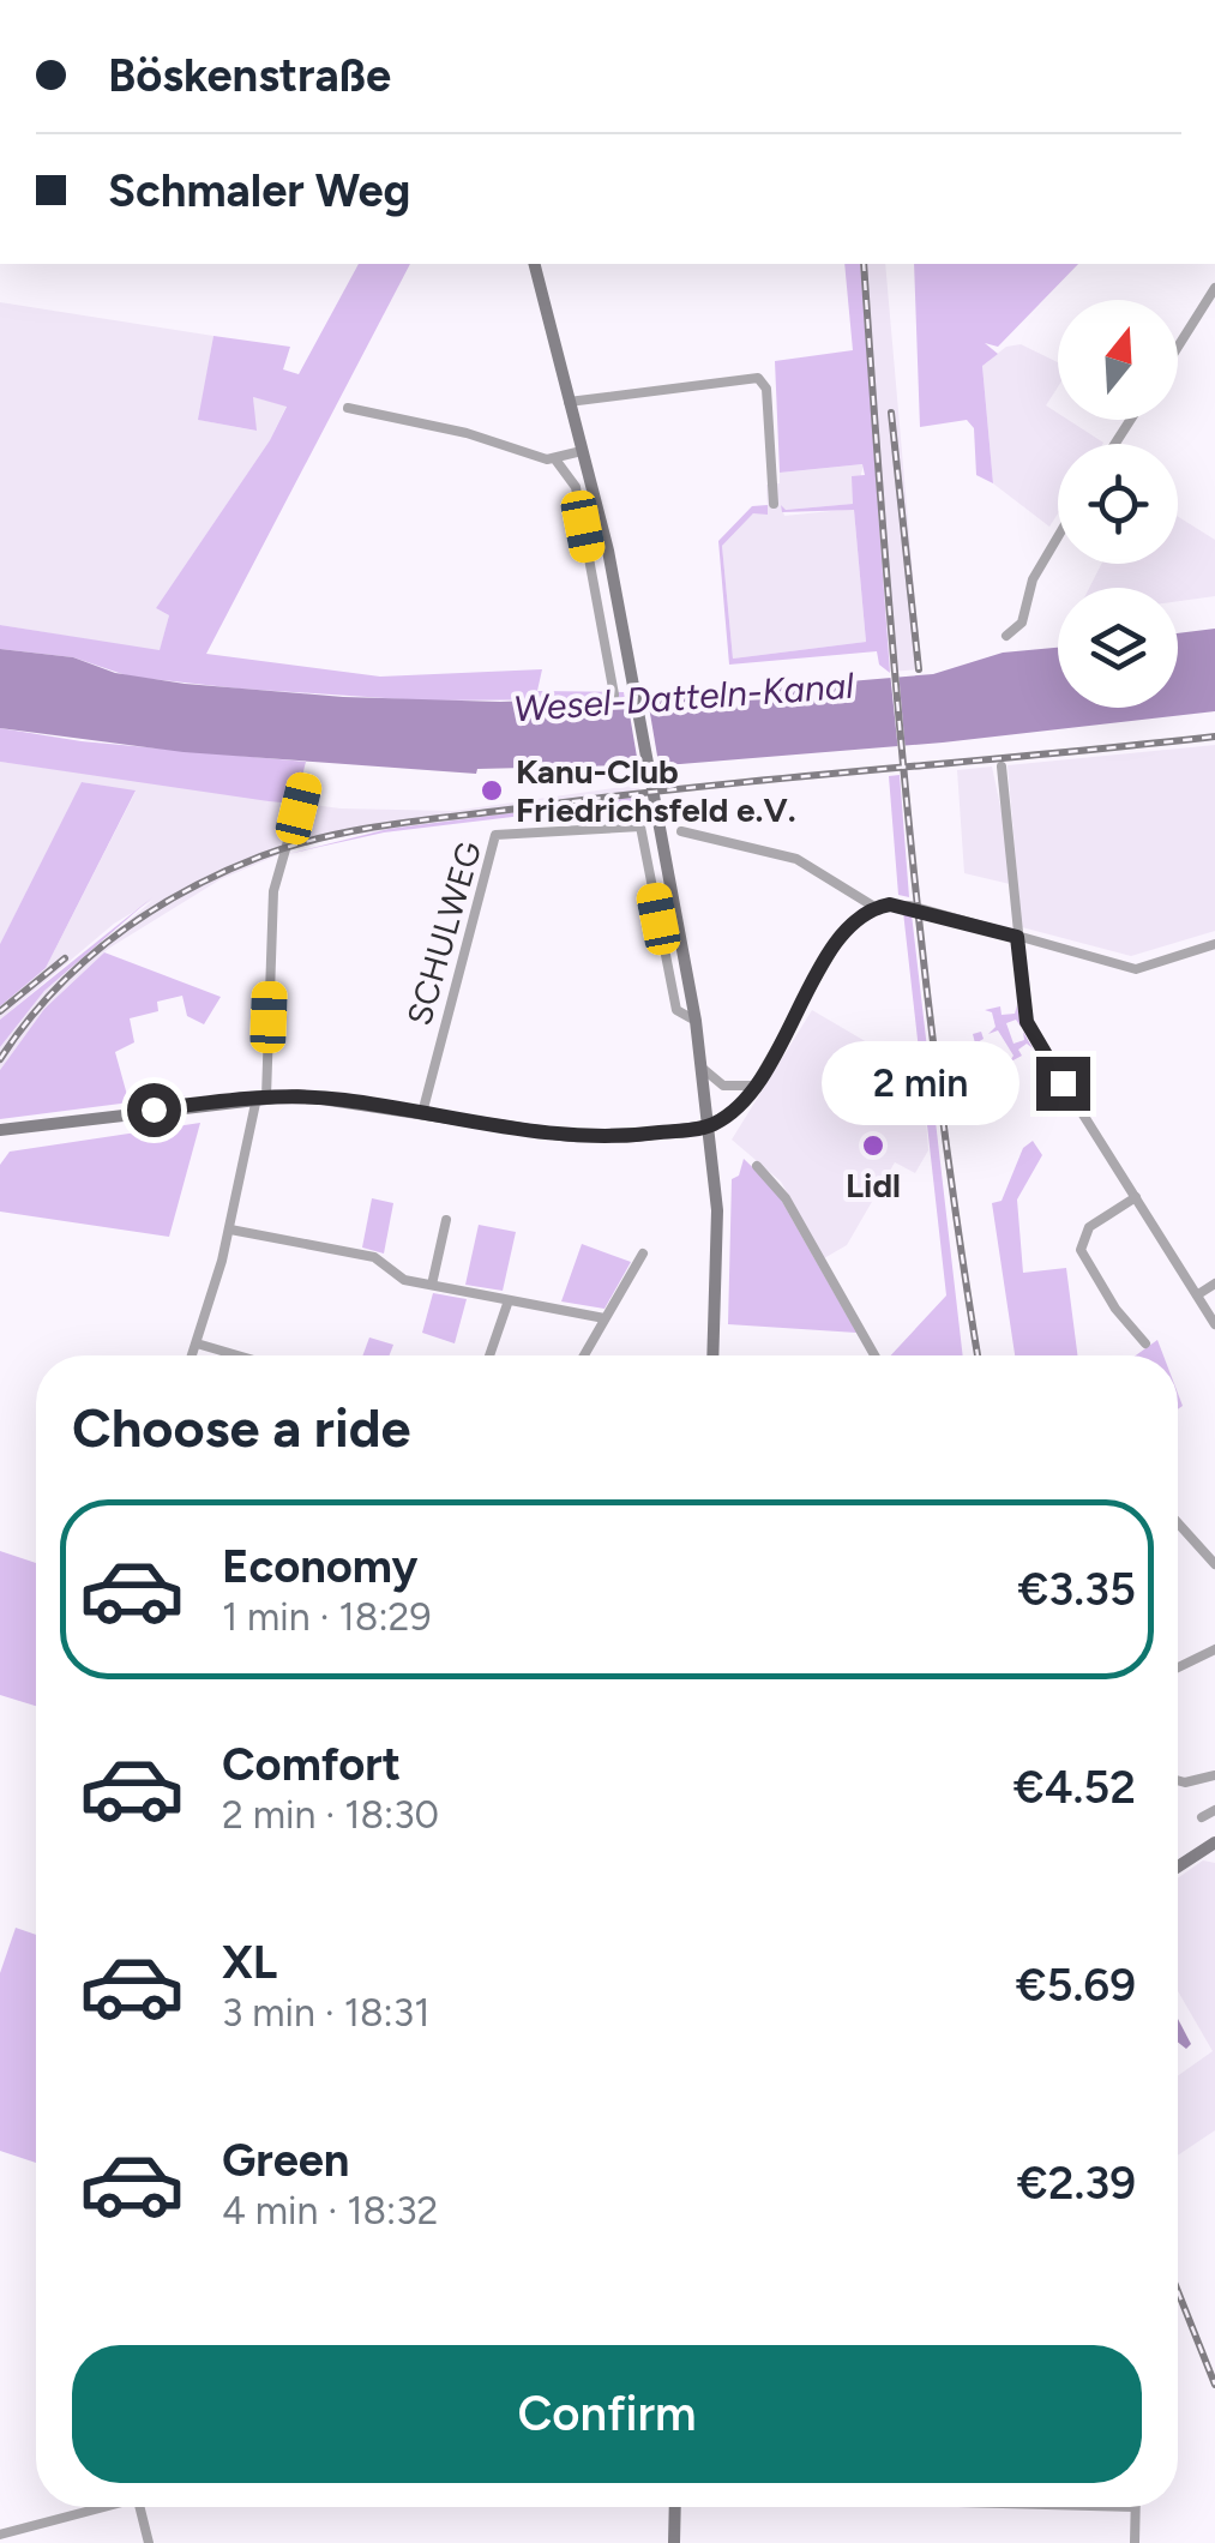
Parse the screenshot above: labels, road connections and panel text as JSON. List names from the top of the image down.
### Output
{
  "streets": {
    "street": ["SCHULWEG"]
  },
  "water": ["Wesel-Datteln-Kanal"],
  "places": ["Kanu-Club Friedrichsfeld e.V.", "Lidl"],
  "north": "top",
  "page": {
    "banner": ["Böskenstraße", "Schmaler Weg"],
    "bubble": "2 min",
    "heading": "Choose a ride",
    "list": [
      {
        "name": "Economy",
        "note": "1 min · 18:29",
        "value": "€3.35"
      },
      {
        "name": "Comfort",
        "note": "2 min · 18:30",
        "value": "€4.52"
      },
      {
        "name": "XL",
        "note": "3 min · 18:31",
        "value": "€5.69"
      },
      {
        "name": "Green",
        "note": "4 min · 18:32",
        "value": "€2.39"
      }
    ],
    "buttons": "Confirm"
  }
}
